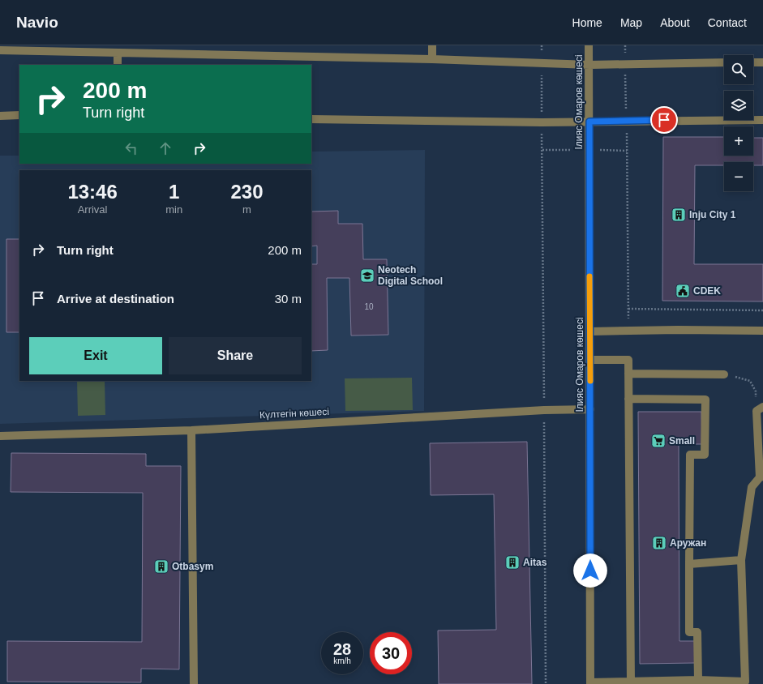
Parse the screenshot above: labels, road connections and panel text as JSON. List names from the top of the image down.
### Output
{
  "streets": {
    "street": ["Ілияс Омаров көшесі", "Күлтегін көшесі"]
  },
  "crossings": [
    ["Ілияс Омаров көшесі", "Күлтегін көшесі"]
  ],
  "places": {
    "building": [
      "Inju City 1",
      "Аружан",
      "Aitas",
      "Otbasym"
    ],
    "school or university": ["Neotech Digital School"],
    "public building": ["CDEK"],
    "supermarket": ["Small"]
  },
  "house_numbers": ["10"],
  "page": {
    "header": "Navio",
    "nav": [
      "Home",
      "Map",
      "About",
      "Contact"
    ],
    "map_buttons": ["+", "−"],
    "turn": ["200 m", "Turn right"],
    "eta": [
      "13:46",
      "Arrival",
      "1",
      "min",
      "230",
      "m"
    ],
    "list": [
      {
        "name": "Turn right",
        "value": "200 m"
      },
      {
        "name": "Arrive at destination",
        "value": "30 m"
      }
    ],
    "buttons": ["Exit", "Share"],
    "speed": "28 km/h",
    "limit": "30"
  }
}
